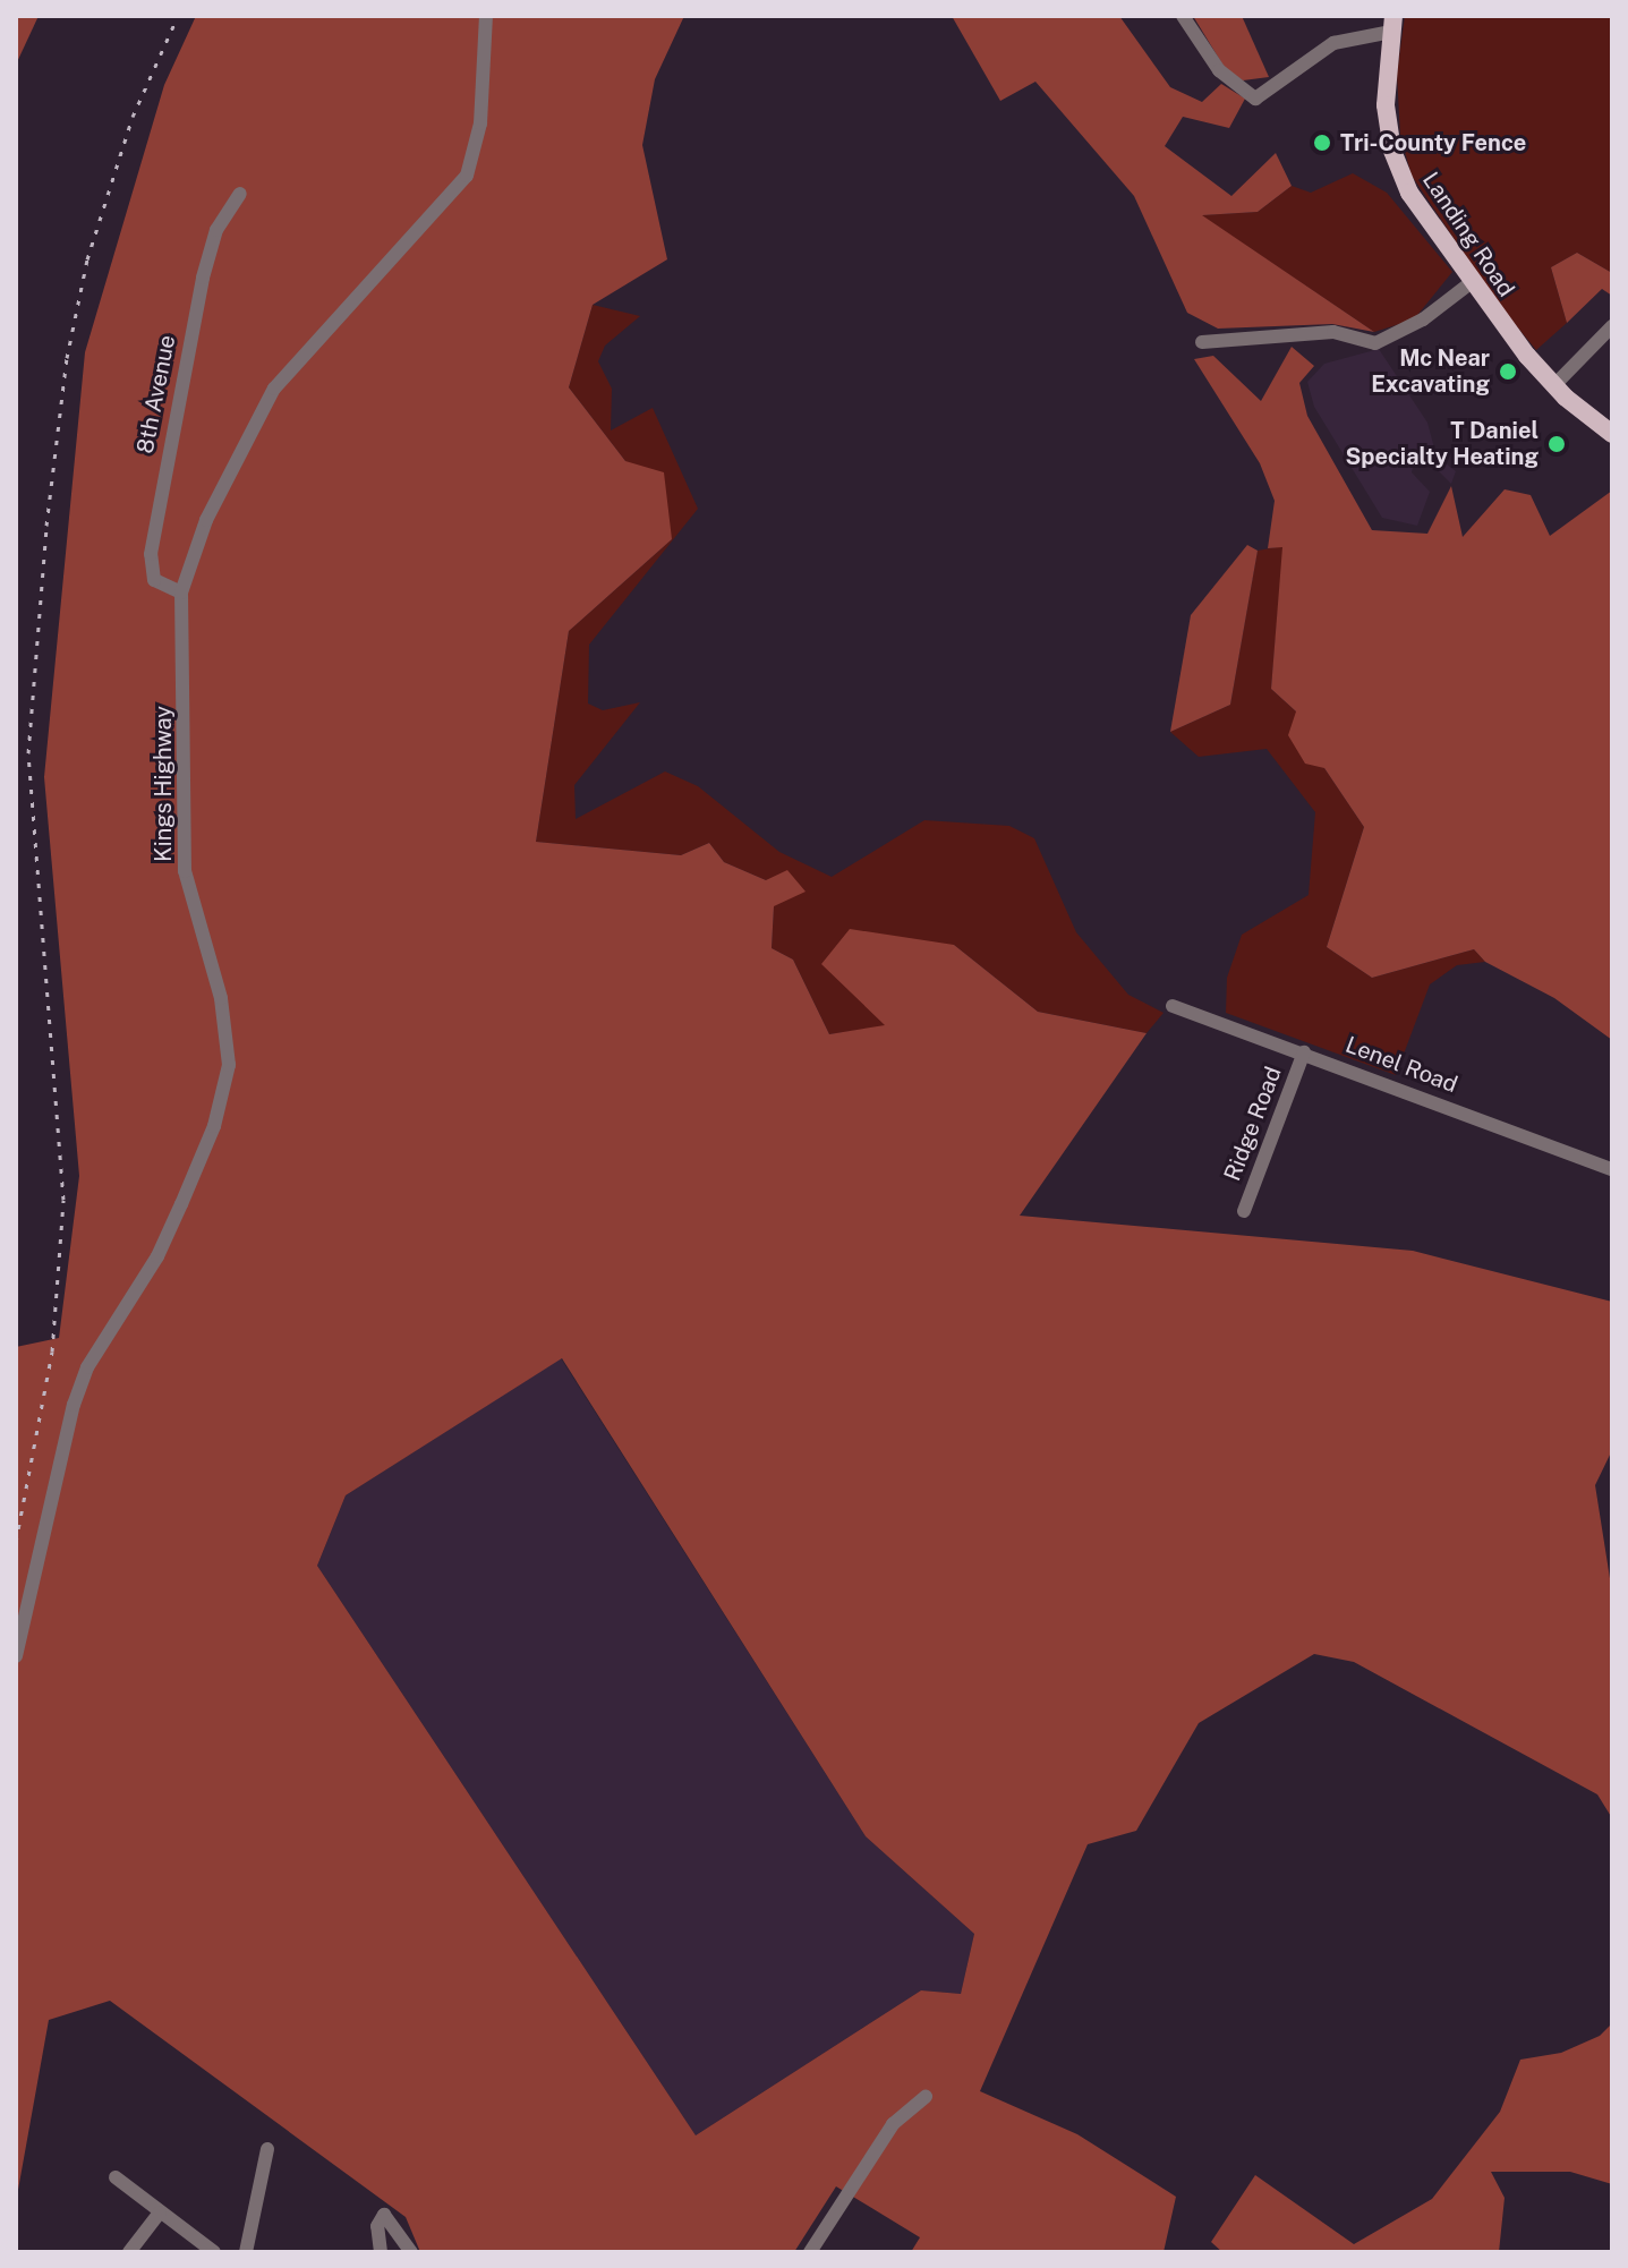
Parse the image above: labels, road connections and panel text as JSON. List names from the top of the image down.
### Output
{
  "streets": {
    "main road": ["Landing Road"],
    "street": [
      "8th Avenue",
      "Kings Highway",
      "Lenel Road",
      "Ridge Road"
    ]
  },
  "crossings": [
    ["8th Avenue", "Kings Highway"],
    ["Lenel Road", "Ridge Road"]
  ],
  "places": ["Tri-County Fence", "Mc Near Excavating", "T Daniel Specialty Heating"]
}
